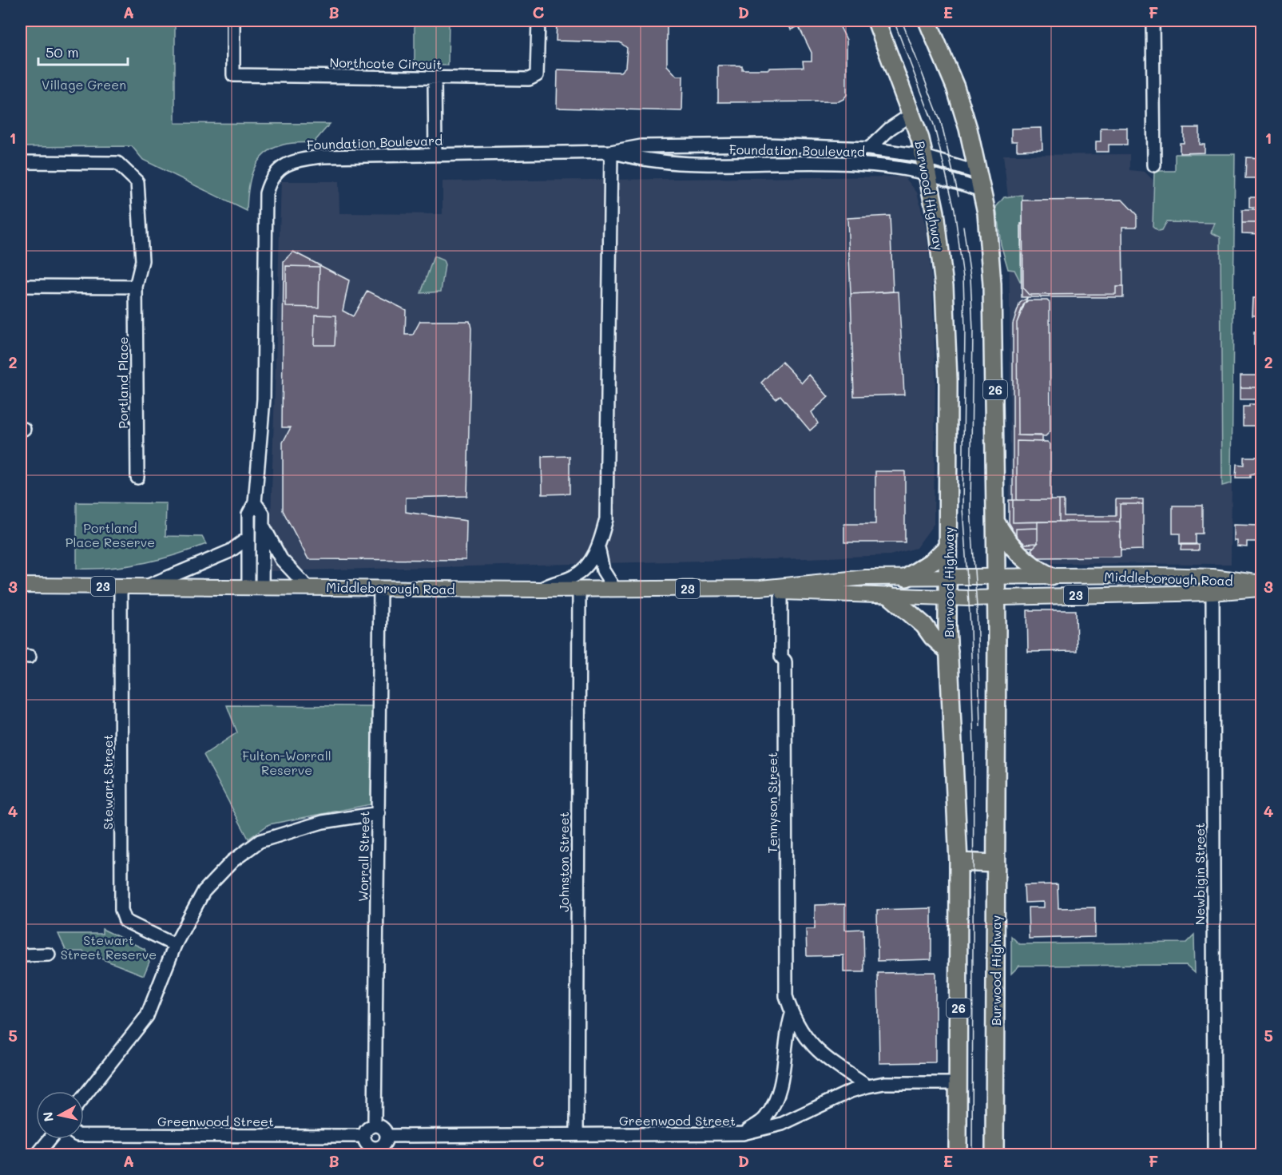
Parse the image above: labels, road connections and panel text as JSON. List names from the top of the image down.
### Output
{
  "streets": {
    "highway": ["Burwood Highway", "26"],
    "main road": ["Middleborough Road", "23"],
    "street": [
      "Northcote Circuit",
      "Foundation Boulevard",
      "Portland Place",
      "Stewart Street",
      "Tennyson Street",
      "Worrall Street",
      "Johnston Street",
      "Newbigin Street",
      "Greenwood Street"
    ]
  },
  "crossings": [
    ["Foundation Boulevard", "Burwood Highway"],
    ["Foundation Boulevard", "Middleborough Road"],
    ["Burwood Highway", "Middleborough Road"],
    ["Burwood Highway", "Greenwood Street"],
    ["Middleborough Road", "Stewart Street"],
    ["Middleborough Road", "Tennyson Street"],
    ["Middleborough Road", "Worrall Street"],
    ["Middleborough Road", "Johnston Street"],
    ["Middleborough Road", "Newbigin Street"],
    ["Tennyson Street", "Greenwood Street"],
    ["Worrall Street", "Greenwood Street"],
    ["Johnston Street", "Greenwood Street"]
  ],
  "parks": [
    "Village Green",
    "Portland Place Reserve",
    "Fulton-Worrall Reserve",
    "Stewart Street Reserve"
  ],
  "scale_bar": "50 m",
  "north": "left",
  "grid": {
    "columns": [
      "A",
      "B",
      "C",
      "D",
      "E",
      "F"
    ],
    "rows": [
      "1",
      "2",
      "3",
      "4",
      "5"
    ]
  }
}
